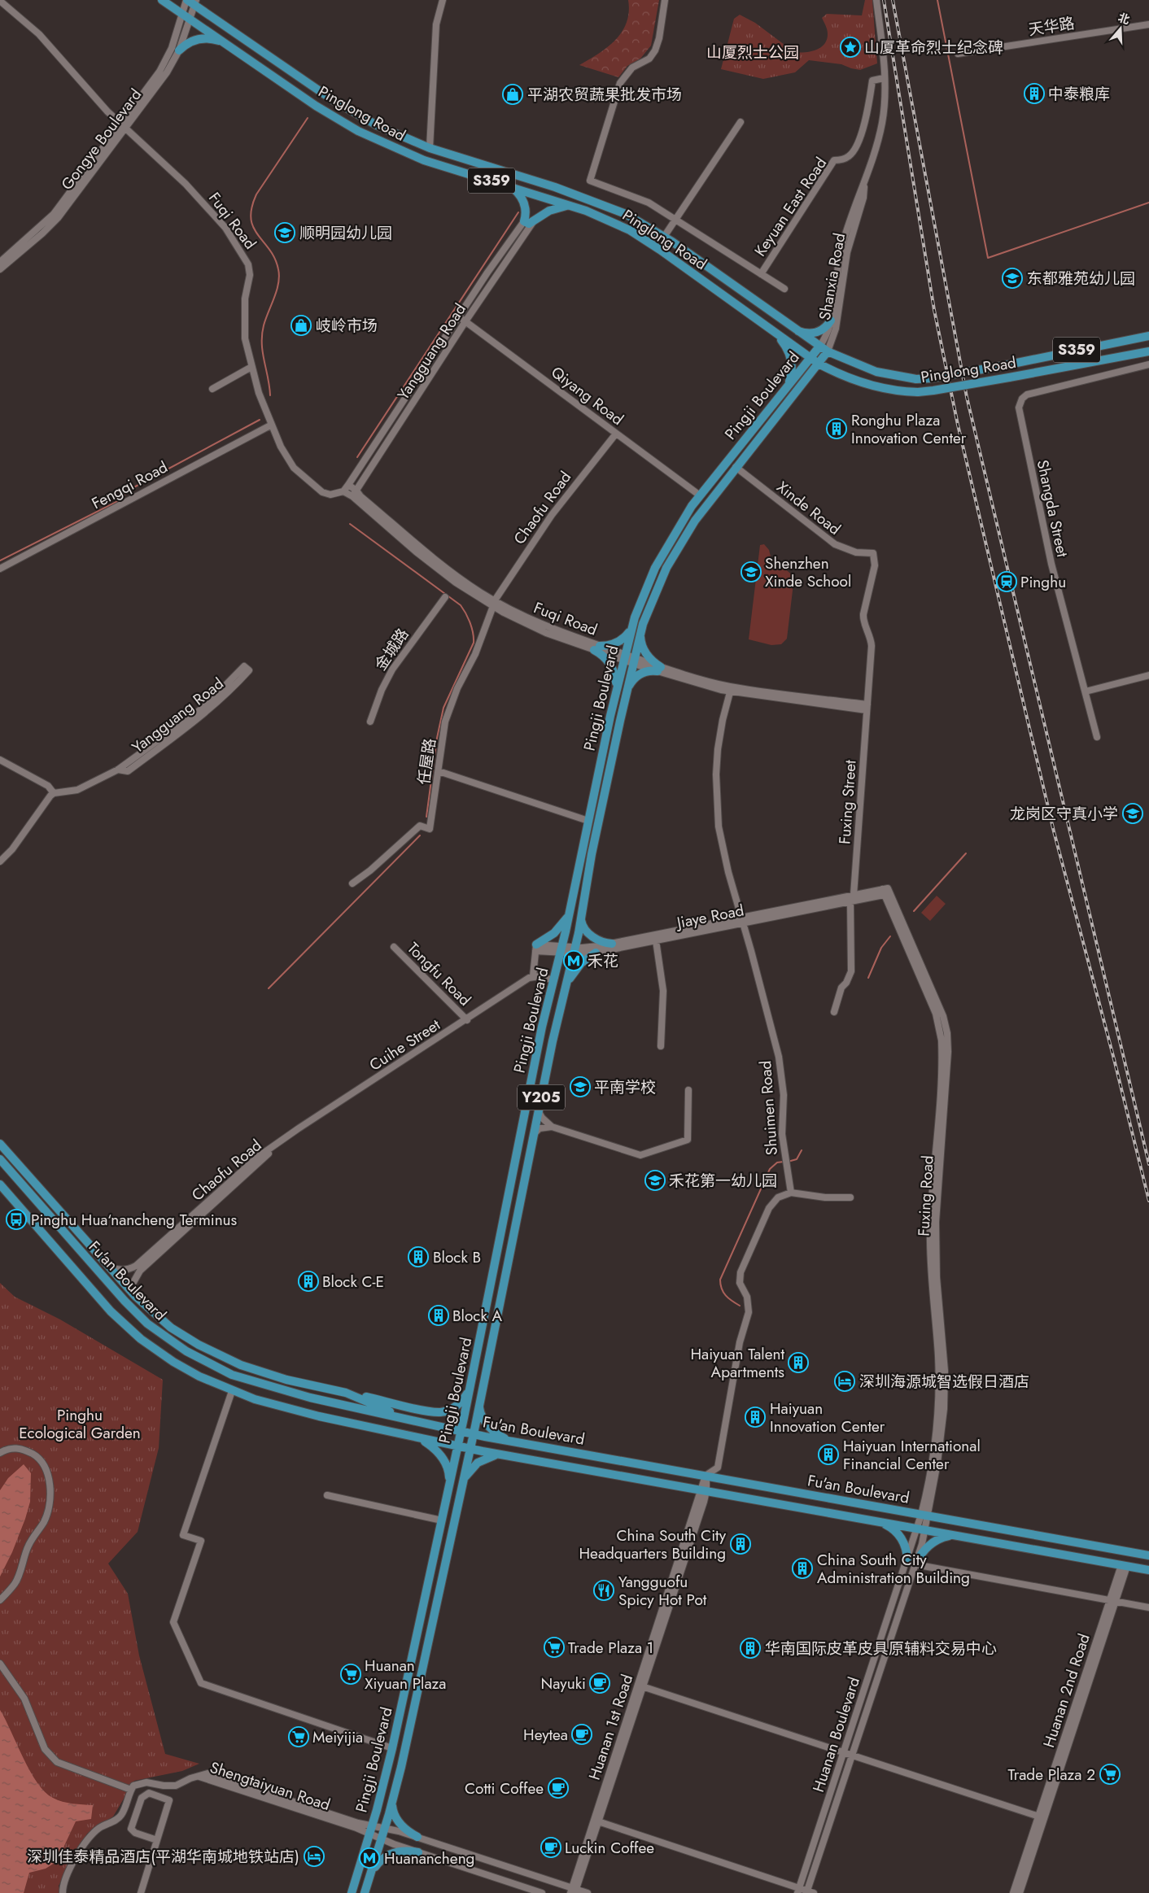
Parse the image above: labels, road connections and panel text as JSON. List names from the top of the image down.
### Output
{
  "streets": {
    "main road": [
      "Pinglong Road",
      "S359",
      "Pingji Boulevard",
      "Y205",
      "Fu'an Boulevard"
    ],
    "street": [
      "天华路",
      "Gongye Boulevard",
      "Keyuan East Road",
      "Fuqi Road",
      "Shanxia Road",
      "Yangguang Road",
      "Qiyang Road",
      "Fengqi Road",
      "Chaofu Road",
      "Xinde Road",
      "Shangda Street",
      "金城路",
      "任屋路",
      "Fuxing Street",
      "Jiaye Road",
      "Tongfu Road",
      "Cuihe Street",
      "Shuimen Road",
      "Fuxing Road",
      "Huanan 2nd Road",
      "Huanan 1st Road",
      "Huanan Boulevard",
      "Shengtaiyuan Road"
    ]
  },
  "crossings": [
    ["Pinglong Road", "Gongye Boulevard"],
    ["Pinglong Road", "Shanxia Road"],
    ["Pinglong Road", "Pingji Boulevard"],
    ["Gongye Boulevard", "Fuqi Road"],
    ["Keyuan East Road", "Shanxia Road"],
    ["Fuqi Road", "Yangguang Road"],
    ["Fuqi Road", "Pingji Boulevard"],
    ["Fuqi Road", "Fengqi Road"],
    ["Fuqi Road", "Chaofu Road"],
    ["Fuqi Road", "任屋路"],
    ["Fuqi Road", "Fuxing Street"],
    ["Fuqi Road", "Shuimen Road"],
    ["Shanxia Road", "Pingji Boulevard"],
    ["Yangguang Road", "Qiyang Road"],
    ["Qiyang Road", "Pingji Boulevard"],
    ["Qiyang Road", "Chaofu Road"],
    ["Pingji Boulevard", "Xinde Road"],
    ["Pingji Boulevard", "Jiaye Road"],
    ["Pingji Boulevard", "Fu'an Boulevard"],
    ["Pingji Boulevard", "Shengtaiyuan Road"],
    ["Chaofu Road", "任屋路"],
    ["Chaofu Road", "Cuihe Street"],
    ["Xinde Road", "Fuxing Street"],
    ["Fuxing Street", "Jiaye Road"],
    ["Jiaye Road", "Shuimen Road"],
    ["Jiaye Road", "Fuxing Road"],
    ["Tongfu Road", "Cuihe Street"],
    ["Fuxing Road", "Fu'an Boulevard"],
    ["Fuxing Road", "Huanan Boulevard"],
    ["Fu'an Boulevard", "Huanan 2nd Road"],
    ["Fu'an Boulevard", "Huanan 1st Road"],
    ["Fu'an Boulevard", "Huanan Boulevard"]
  ],
  "parks": ["山厦烈士公园", "Pinghu Ecological Garden"],
  "places": {
    "place": ["山厦革命烈士纪念碑"],
    "building": [
      "中泰粮库",
      "Ronghu Plaza Innovation Center",
      "Block B",
      "Block C-E",
      "Block A",
      "Haiyuan Talent Apartments",
      "Haiyuan Innovation Center",
      "Haiyuan International Financial Center",
      "China South City Headquarters Building",
      "China South City Administration Building",
      "华南国际皮革皮具原辅料交易中心"
    ],
    "shop": ["平湖农贸蔬果批发市场", "岐岭市场"],
    "school or university": [
      "顺明园幼儿园",
      "东都雅苑幼儿园",
      "Shenzhen Xinde School",
      "龙岗区守真小学",
      "平南学校",
      "禾花第一幼儿园"
    ],
    "station": ["Pinghu"],
    "metro station": ["禾花", "Huanancheng"],
    "bus stop": ["Pinghu Hua‘nancheng Terminus"],
    "hotel": ["深圳海源城智选假日酒店", "深圳佳泰精品酒店(平湖华南城地铁站店)"],
    "restaurant": ["Yangguofu Spicy Hot Pot"],
    "supermarket": [
      "Trade Plaza 1",
      "Huanan Xiyuan Plaza",
      "Meiyijia",
      "Trade Plaza 2"
    ],
    "cafe": [
      "Nayuki",
      "Heytea",
      "Cotti Coffee",
      "Luckin Coffee"
    ]
  },
  "north": "top"
}
